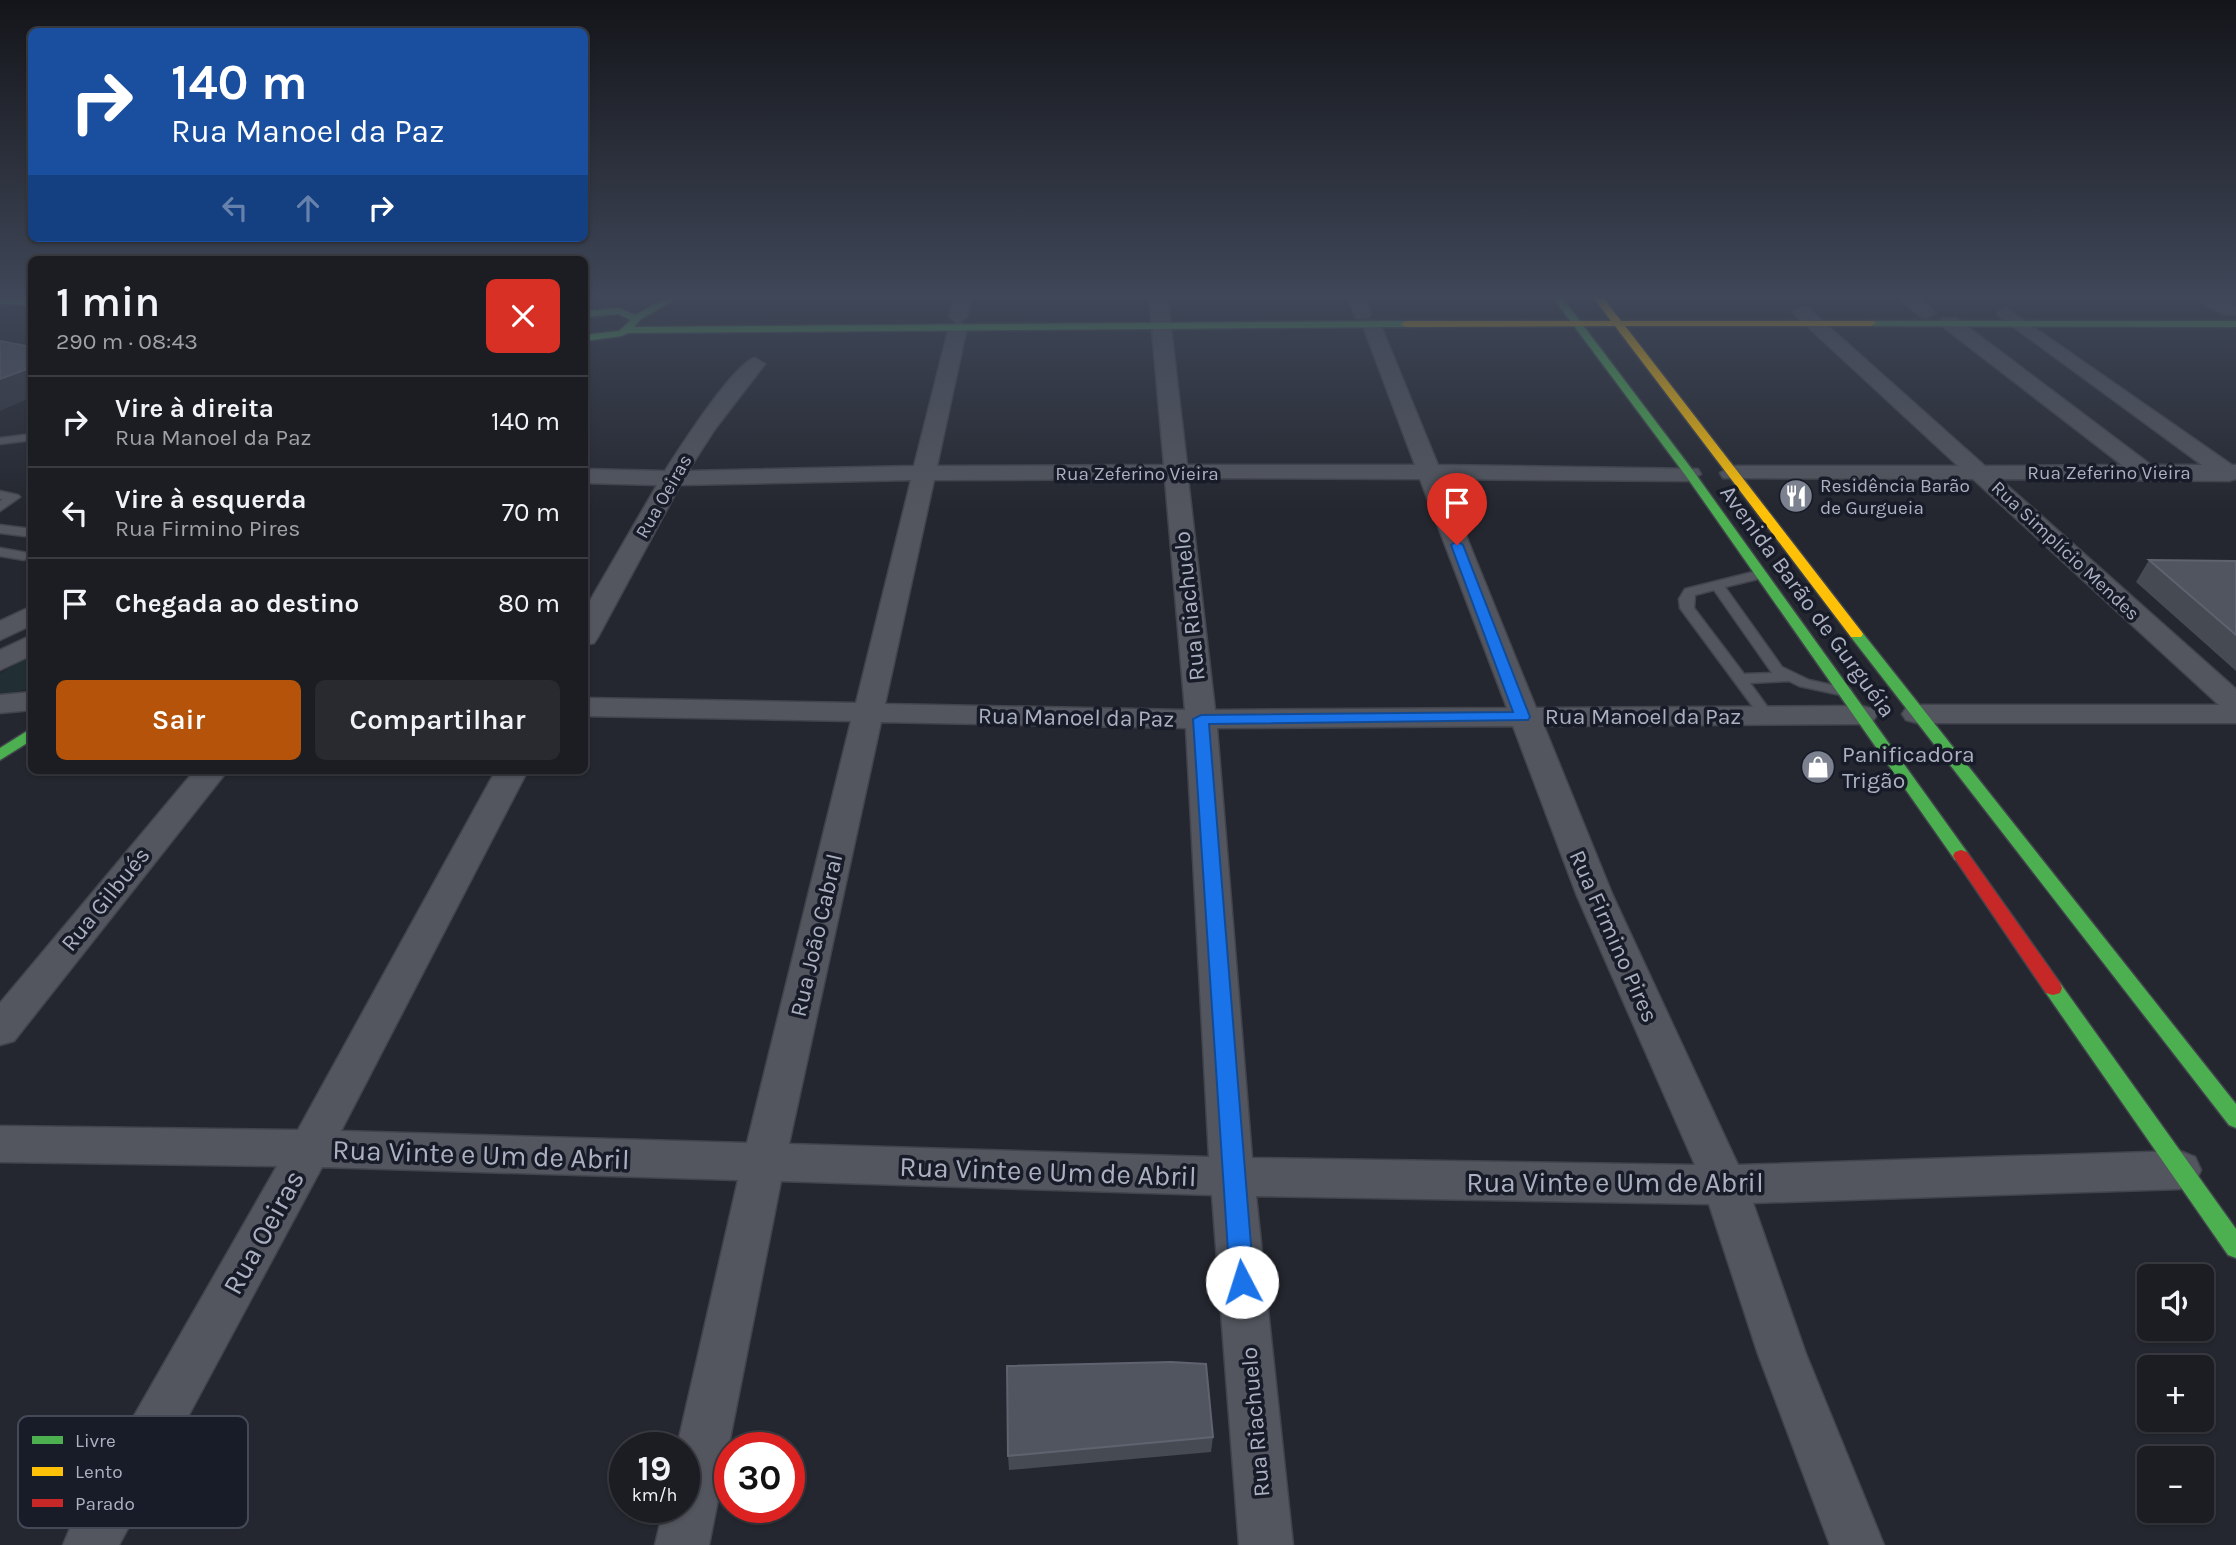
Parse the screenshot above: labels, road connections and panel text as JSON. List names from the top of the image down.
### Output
{
  "streets": {
    "main road": ["Avenida Barão de Gurguéia"],
    "street": [
      "Rua Zeferino Vieira",
      "Rua Oeiras",
      "Rua Simplício Mendes",
      "Rua Riachuelo",
      "Rua Manoel da Paz",
      "Rua Gilbués",
      "Rua João Cabral",
      "Rua Firmino Pires",
      "Rua Vinte e Um de Abril"
    ]
  },
  "crossings": [
    ["Rua Zeferino Vieira", "Rua Oeiras"],
    ["Rua Zeferino Vieira", "Rua Simplício Mendes"],
    ["Rua Zeferino Vieira", "Avenida Barão de Gurguéia"],
    ["Rua Zeferino Vieira", "Rua Riachuelo"],
    ["Rua Zeferino Vieira", "Rua João Cabral"],
    ["Rua Zeferino Vieira", "Rua Firmino Pires"],
    ["Rua Oeiras", "Rua Vinte e Um de Abril"],
    ["Avenida Barão de Gurguéia", "Rua Manoel da Paz"],
    ["Avenida Barão de Gurguéia", "Rua Vinte e Um de Abril"],
    ["Rua Riachuelo", "Rua Manoel da Paz"],
    ["Rua Riachuelo", "Rua Vinte e Um de Abril"],
    ["Rua Manoel da Paz", "Rua João Cabral"],
    ["Rua Manoel da Paz", "Rua Firmino Pires"],
    ["Rua João Cabral", "Rua Vinte e Um de Abril"],
    ["Rua Firmino Pires", "Rua Vinte e Um de Abril"]
  ],
  "places": {
    "restaurant": ["Residência Barão de Gurgueia"],
    "shop": ["Panificadora Trigão"]
  },
  "legend": ["Livre", "Lento", "Parado"],
  "page": {
    "turn": ["140 m", "Rua Manoel da Paz"],
    "heading": ["1 min", "290 m · 08:43"],
    "list": [
      {
        "name": "Vire à direita",
        "note": "Rua Manoel da Paz",
        "value": "140 m"
      },
      {
        "name": "Vire à esquerda",
        "note": "Rua Firmino Pires",
        "value": "70 m"
      },
      {
        "name": "Chegada ao destino",
        "value": "80 m"
      }
    ],
    "buttons": ["Sair", "Compartilhar"],
    "map_buttons": ["+", "−"],
    "speed": "19 km/h",
    "limit": "30"
  }
}
